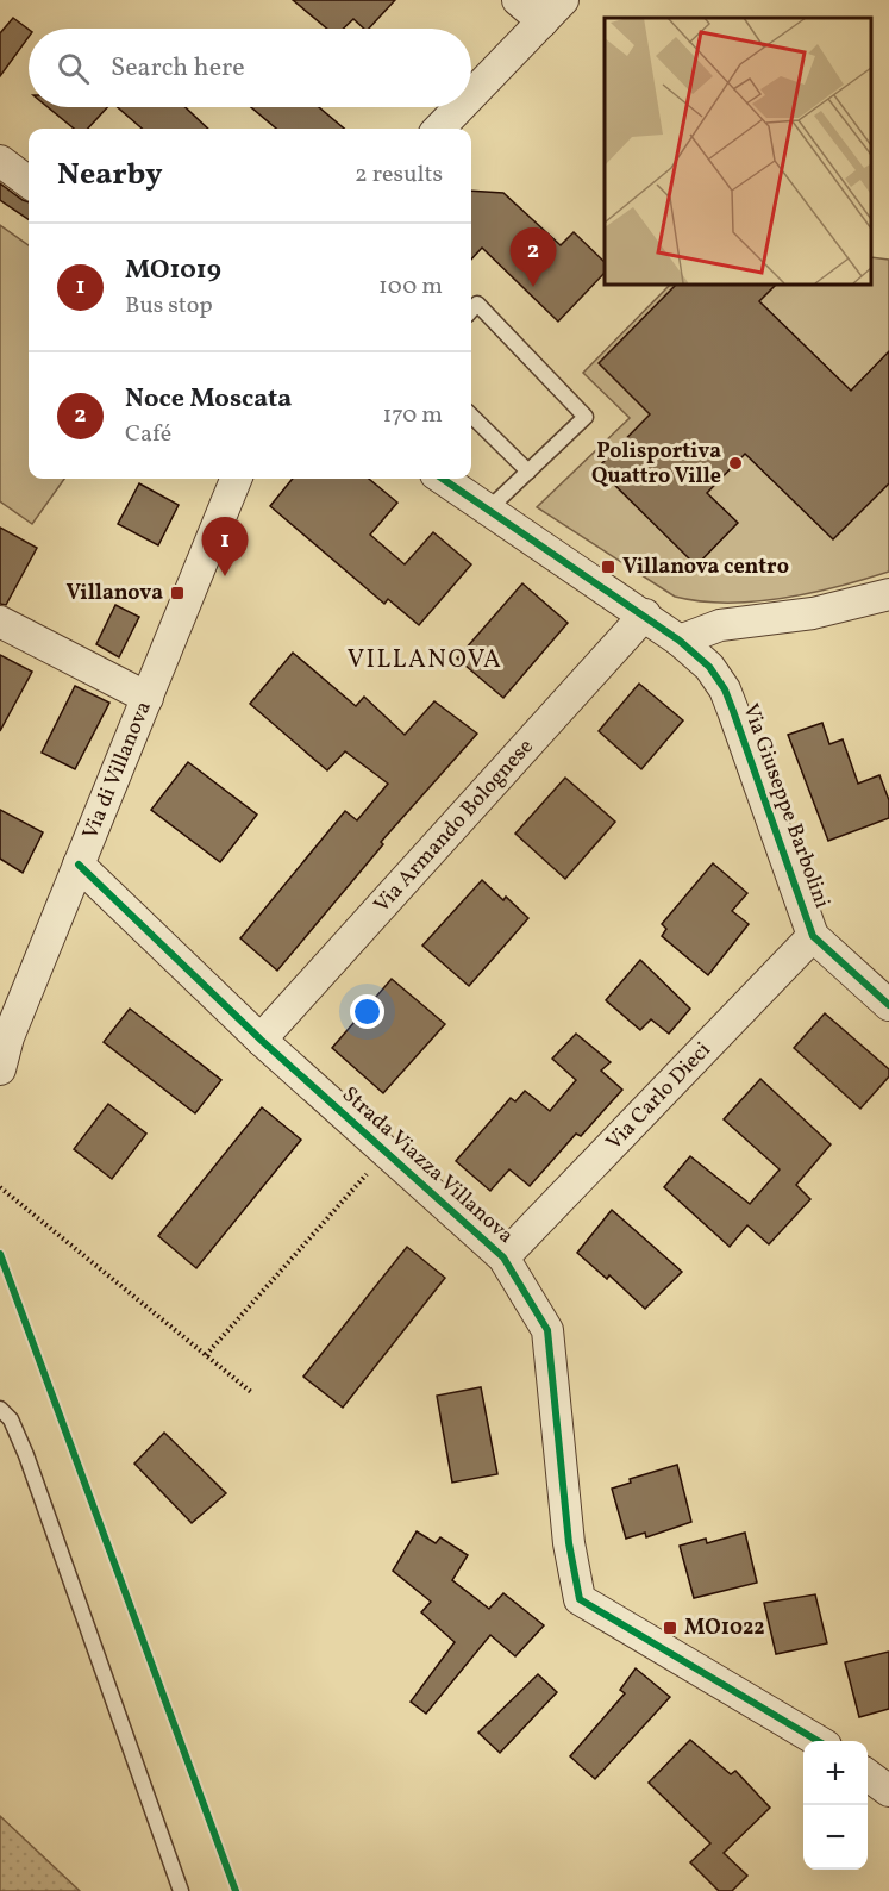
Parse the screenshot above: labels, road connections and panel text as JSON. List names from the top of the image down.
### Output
{
  "streets": {
    "street": [
      "Via di Villanova",
      "Via Giuseppe Barbolini",
      "Via Armando Bolognese",
      "Via Carlo Dieci",
      "Strada Viazza Villanova"
    ]
  },
  "crossings": [
    ["Via di Villanova", "Strada Viazza Villanova"],
    ["Via Giuseppe Barbolini", "Via Armando Bolognese"],
    ["Via Giuseppe Barbolini", "Via Carlo Dieci"],
    ["Via Armando Bolognese", "Strada Viazza Villanova"],
    ["Via Carlo Dieci", "Strada Viazza Villanova"]
  ],
  "districts": ["VILLANOVA"],
  "places": {
    "other": ["Polisportiva Quattro Ville"],
    "transit": ["Villanova centro", "Villanova", "MO1022"]
  },
  "page": {
    "search": "Search here",
    "heading": ["Nearby", "2 results"],
    "list": [
      {
        "mark": "1",
        "name": "MO1019",
        "note": "Bus stop",
        "value": "100 m"
      },
      {
        "mark": "2",
        "name": "Noce Moscata",
        "note": "Café",
        "value": "170 m"
      }
    ],
    "pins": ["2", "1"],
    "map_buttons": ["+", "−"]
  }
}
